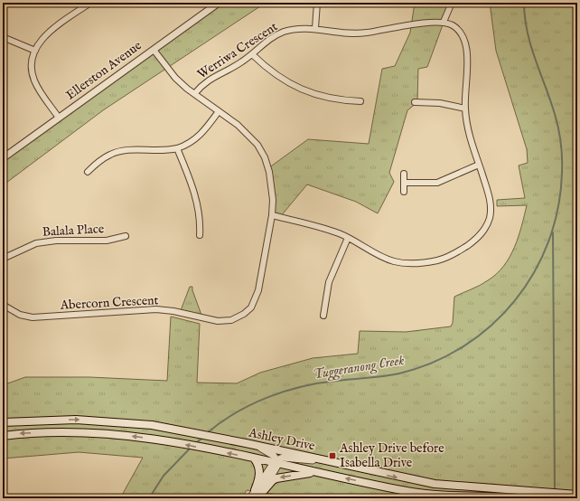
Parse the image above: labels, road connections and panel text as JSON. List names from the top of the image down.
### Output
{
  "streets": {
    "main road": ["Ashley Drive"],
    "street": [
      "Werriwa Crescent",
      "Ellerston Avenue",
      "Balala Place",
      "Abercorn Crescent"
    ]
  },
  "crossings": [
    ["Werriwa Crescent", "Abercorn Crescent"],
    ["Ellerston Avenue", "Abercorn Crescent"]
  ],
  "water": ["Tuggeranong Creek"],
  "places": {
    "transit": ["Ashley Drive before Isabella Drive"]
  }
}
